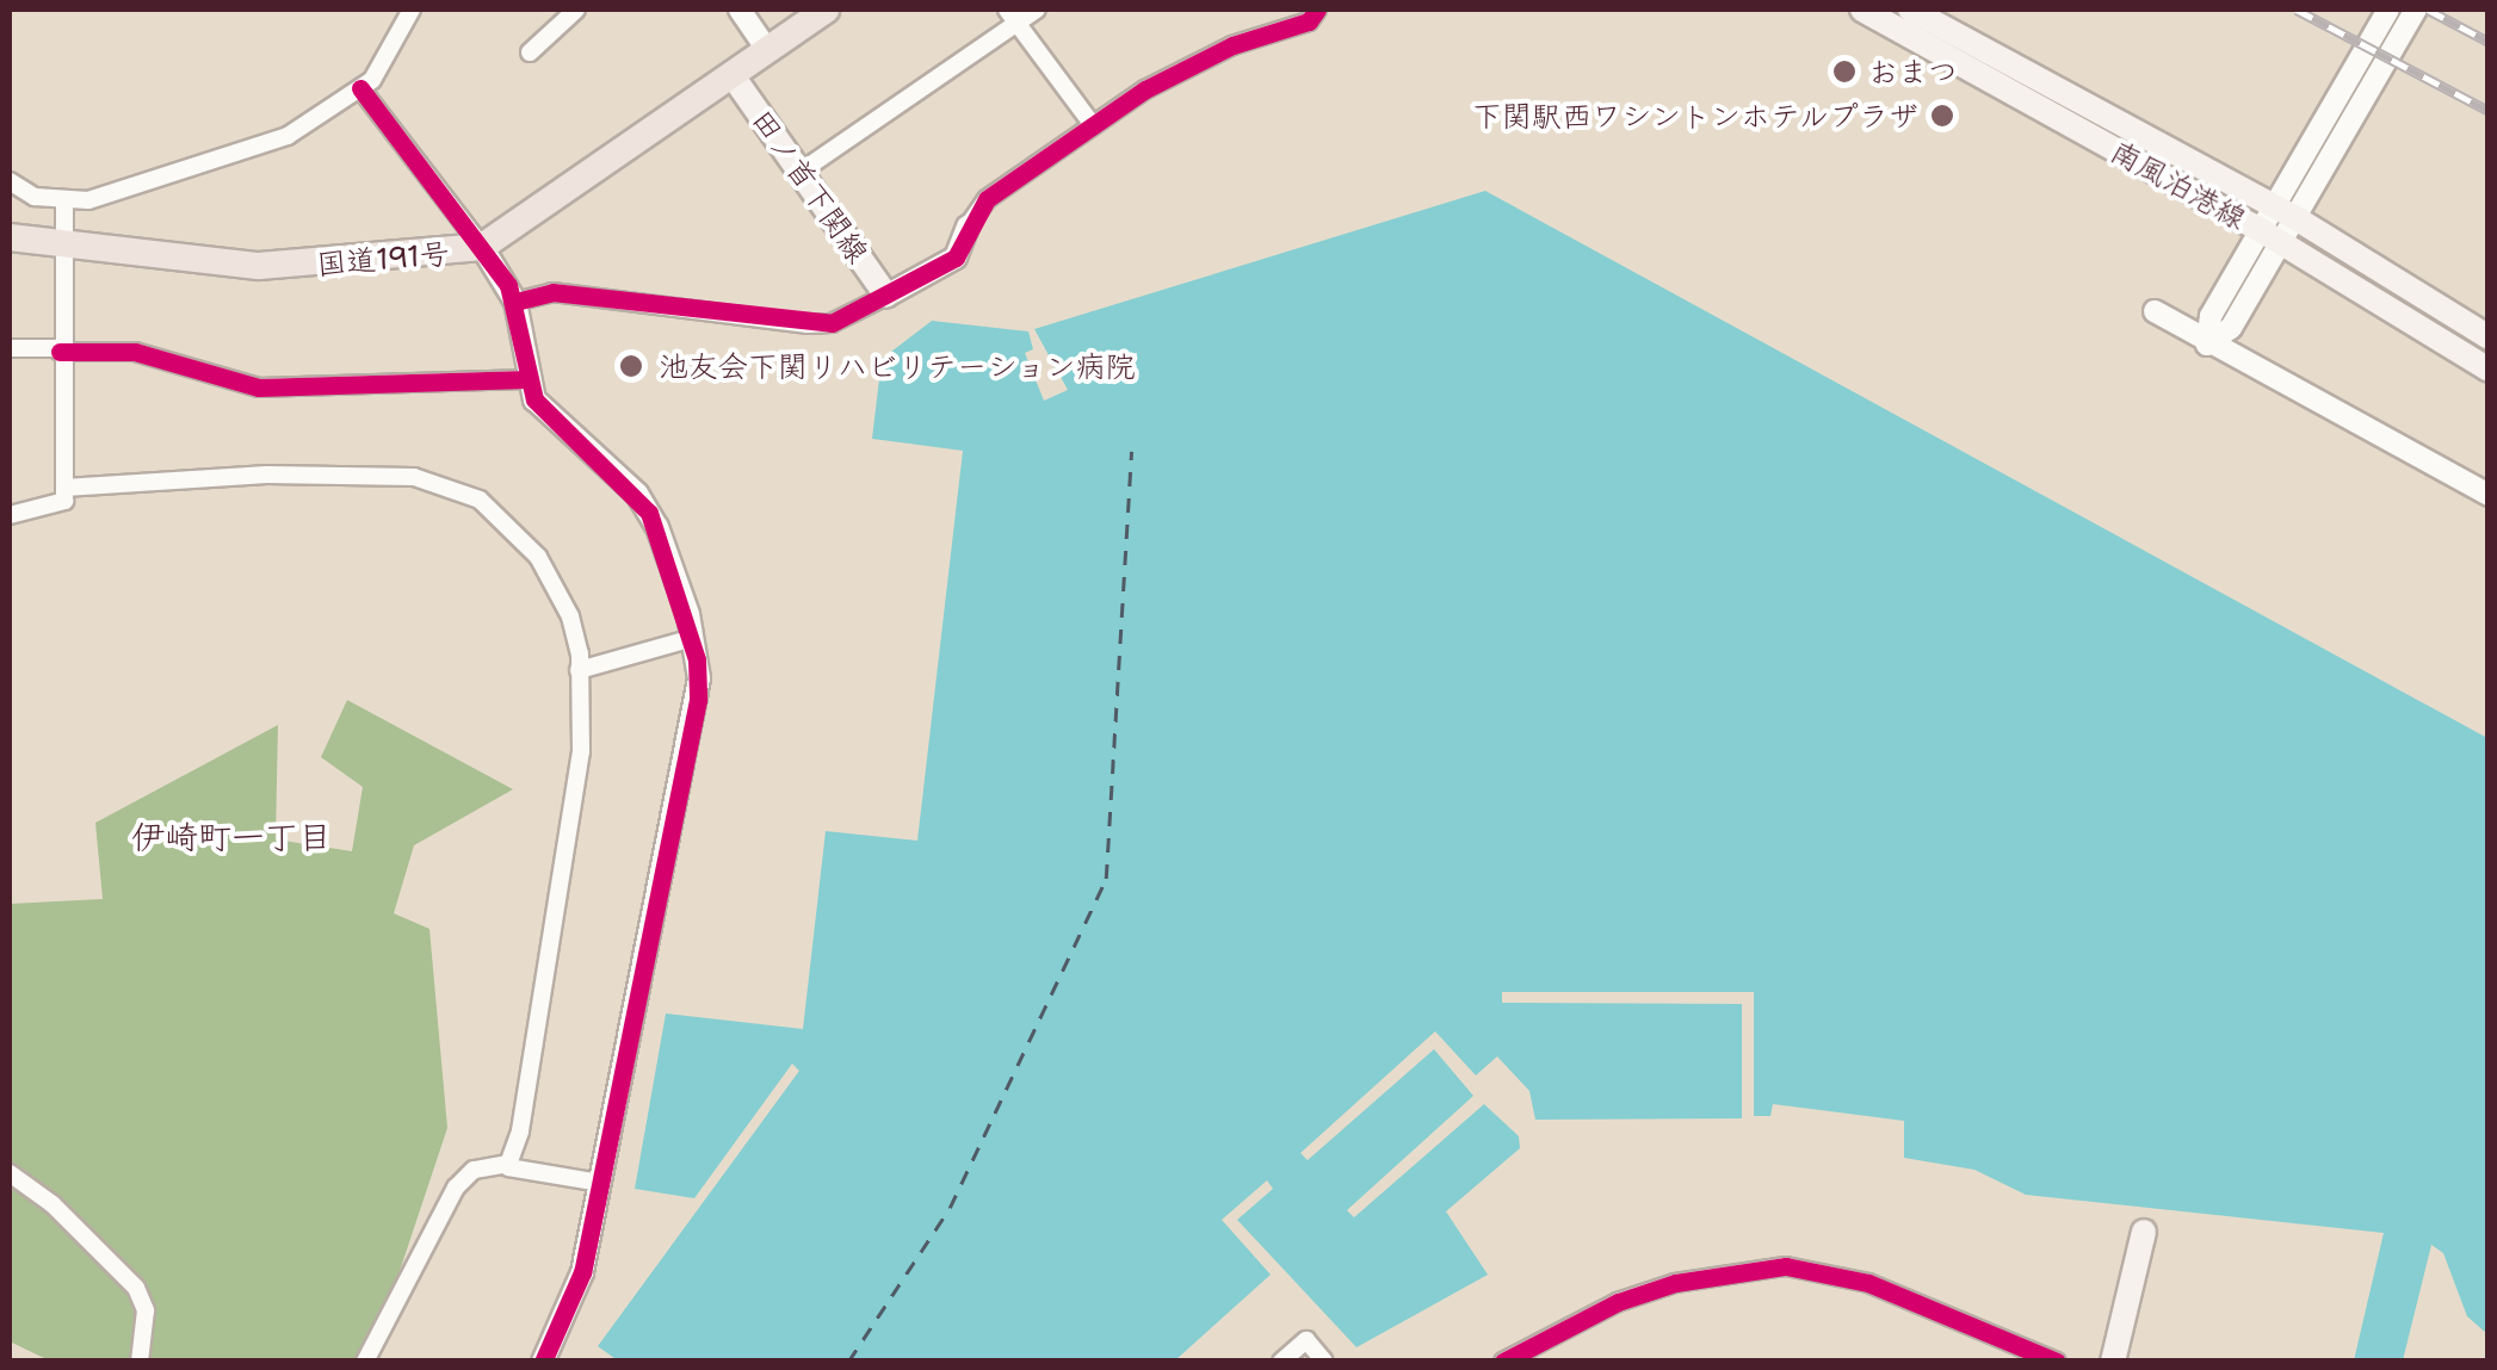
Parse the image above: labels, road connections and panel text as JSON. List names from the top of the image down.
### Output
{
  "streets": {
    "highway": ["国道191号"],
    "main road": ["南風泊港線", "田ノ首下関線"]
  },
  "crossings": [
    ["田ノ首下関線", "国道191号"]
  ],
  "districts": ["伊崎町一丁目"],
  "places": ["おまつ", "下関駅西ワシントンホテルプラザ", "池友会下関リハビリテーション病院"]
}
